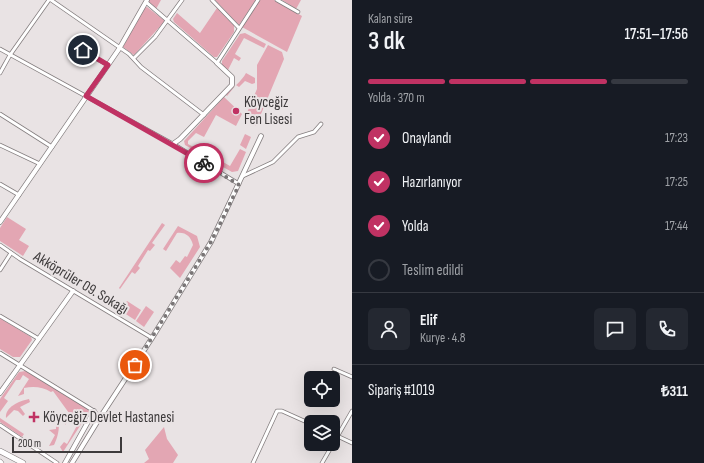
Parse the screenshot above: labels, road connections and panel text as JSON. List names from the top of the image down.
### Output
{
  "streets": {
    "street": ["Akköprüler 09. Sokağı"]
  },
  "places": {
    "other": ["Köyceğiz Fen Lisesi"],
    "health": ["Köyceğiz Devlet Hastanesi"]
  },
  "scale_bar": "200 m",
  "page": {
    "heading": ["3 dk", "Kalan süre", "17:51–17:56"],
    "panel": [
      "Elif",
      "Kurye · 4.8",
      "Sipariş #1019",
      "₺311"
    ],
    "bar": "Yolda · 370 m",
    "list": [
      ["Onaylandı", "17:23"],
      ["Hazırlanıyor", "17:25"],
      ["Yolda", "17:44"],
      "Teslim edildi"
    ],
    "scale": "200 m"
  }
}
